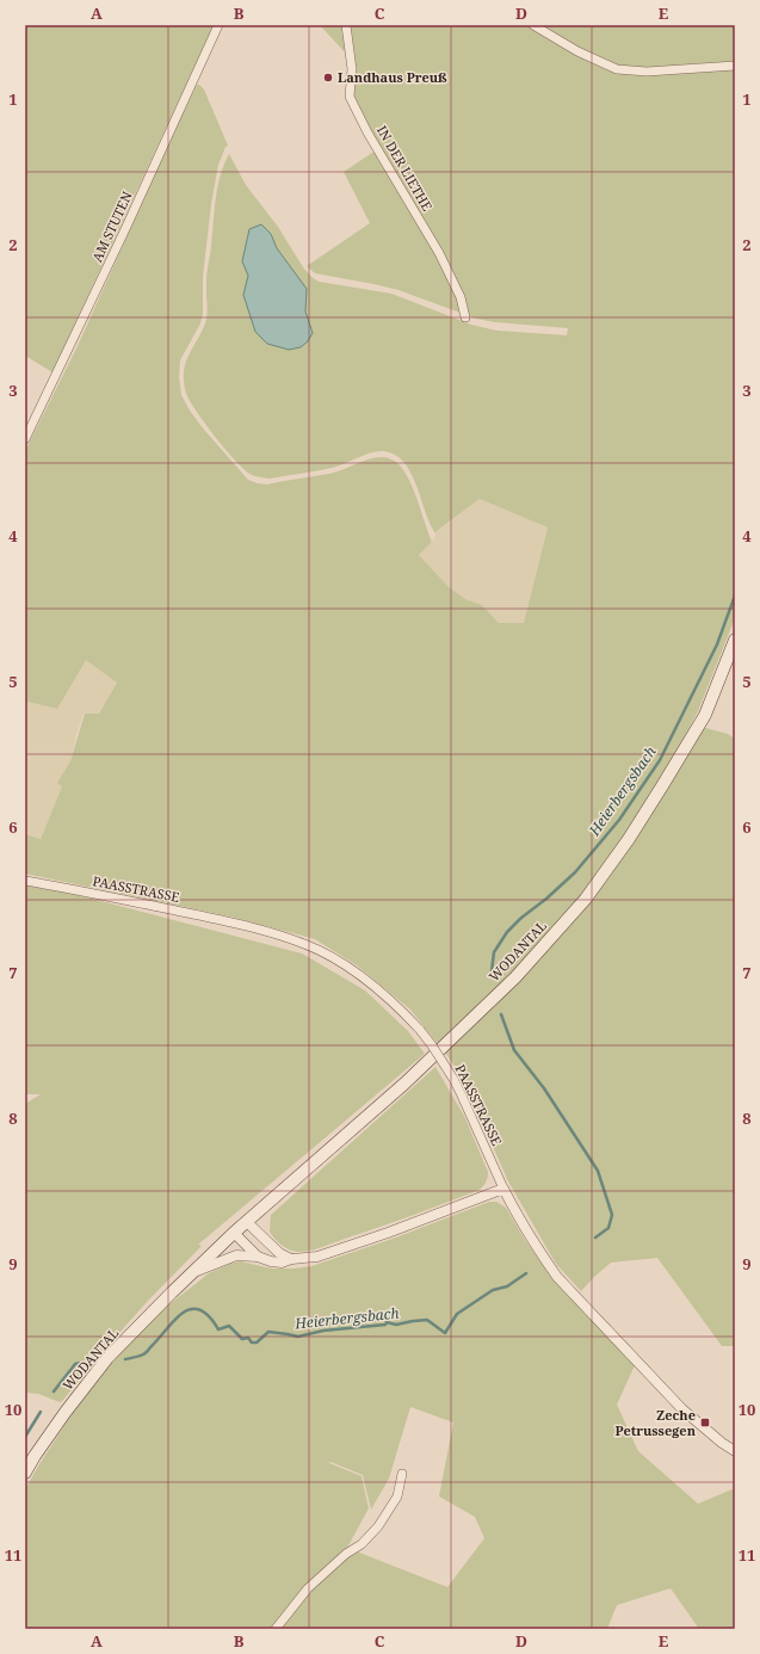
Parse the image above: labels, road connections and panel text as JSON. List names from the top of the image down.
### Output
{
  "streets": {
    "main road": ["WODANTAL"],
    "street": ["IN DER LIETHE", "AM STUTEN", "PAASSTRASSE"]
  },
  "crossings": [
    ["PAASSTRASSE", "WODANTAL"]
  ],
  "water": ["Heierbergsbach"],
  "places": {
    "other": ["Landhaus Preuß"],
    "transit": ["Zeche Petrussegen"]
  },
  "grid": {
    "columns": [
      "A",
      "B",
      "C",
      "D",
      "E"
    ],
    "rows": [
      "1",
      "2",
      "3",
      "4",
      "5",
      "6",
      "7",
      "8",
      "9",
      "10",
      "11"
    ]
  }
}
